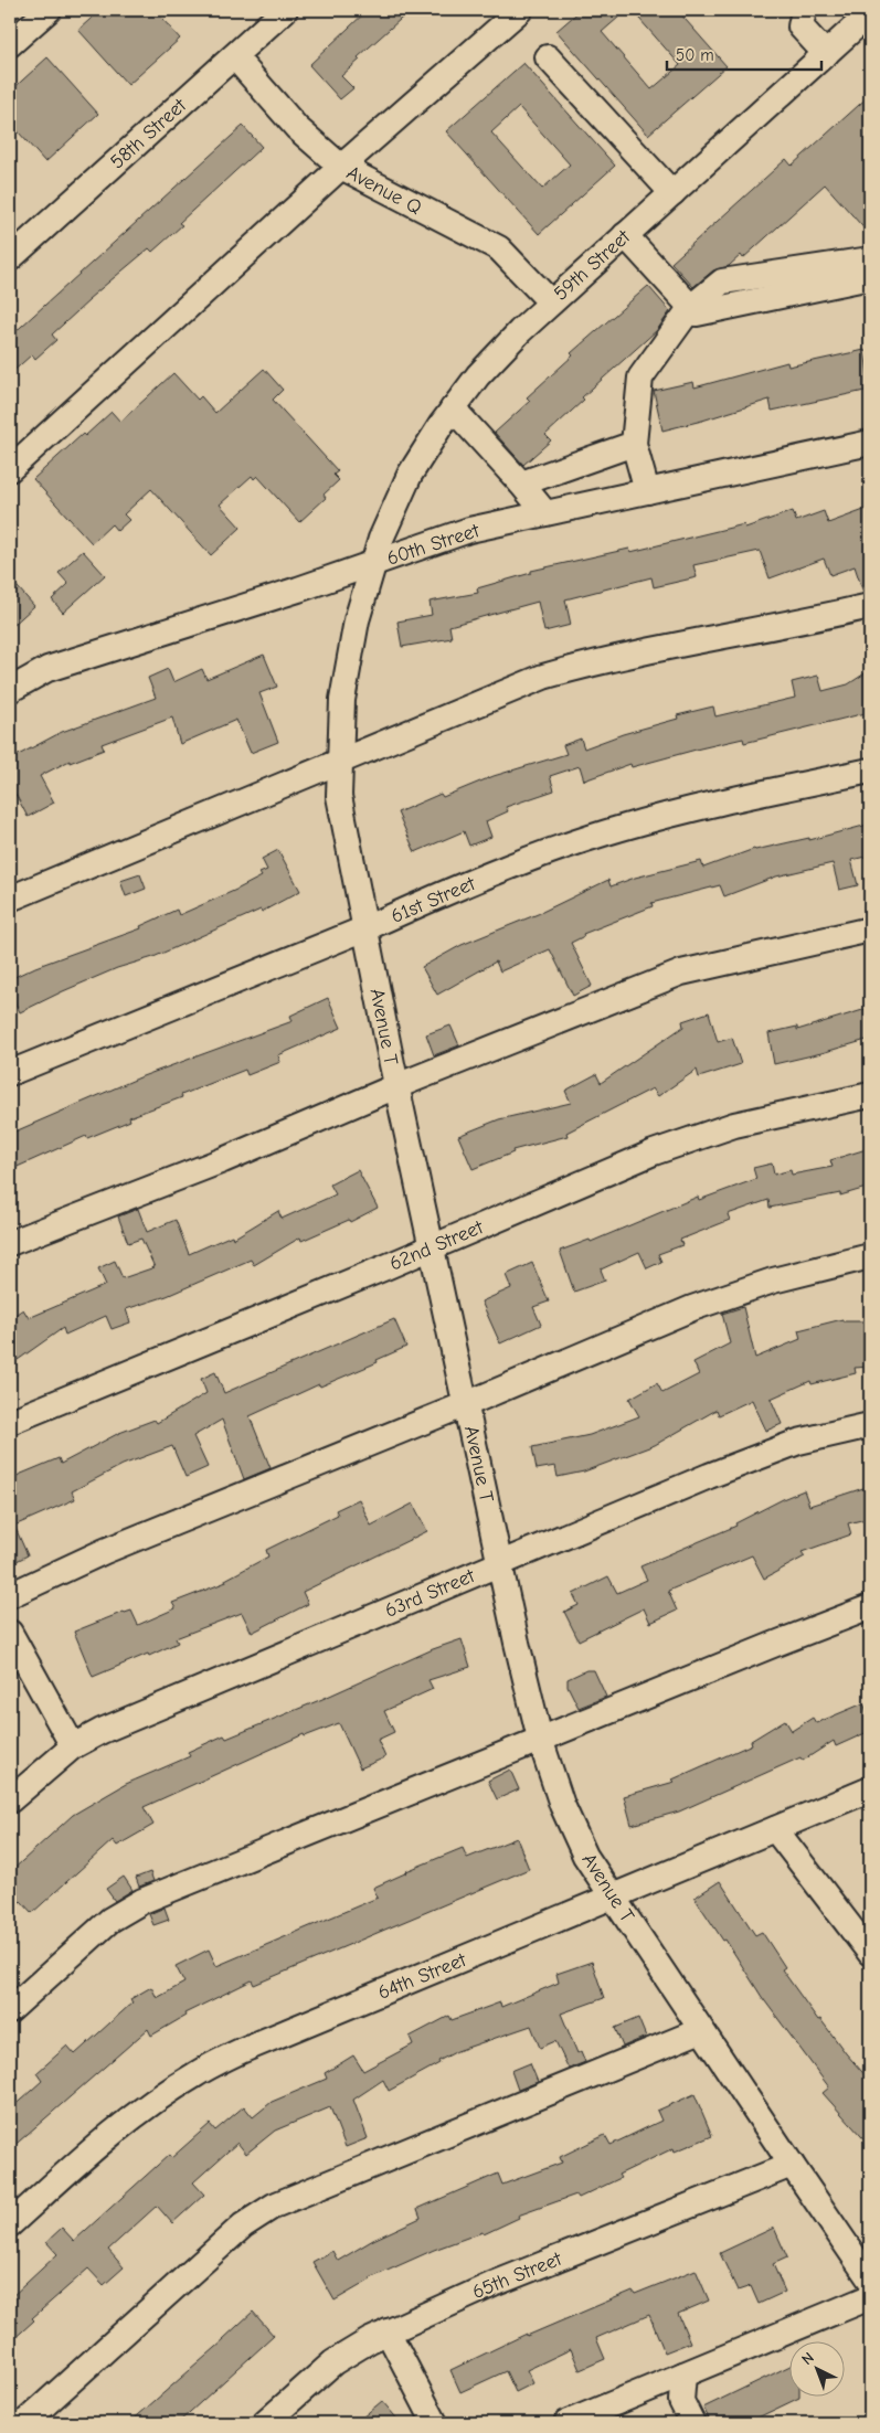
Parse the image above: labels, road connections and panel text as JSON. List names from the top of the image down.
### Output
{
  "streets": {
    "street": [
      "58th Street",
      "Avenue Q",
      "59th Street",
      "60th Street",
      "61st Street",
      "Avenue T",
      "62nd Street",
      "63rd Street",
      "64th Street",
      "65th Street"
    ]
  },
  "crossings": [
    ["58th Street", "Avenue Q"],
    ["Avenue Q", "59th Street"],
    ["59th Street", "60th Street"],
    ["59th Street", "Avenue T"],
    ["60th Street", "Avenue T"],
    ["61st Street", "Avenue T"],
    ["Avenue T", "62nd Street"],
    ["Avenue T", "63rd Street"],
    ["Avenue T", "64th Street"],
    ["Avenue T", "65th Street"]
  ],
  "scale_bar": "50 m",
  "north": "top left"
}
